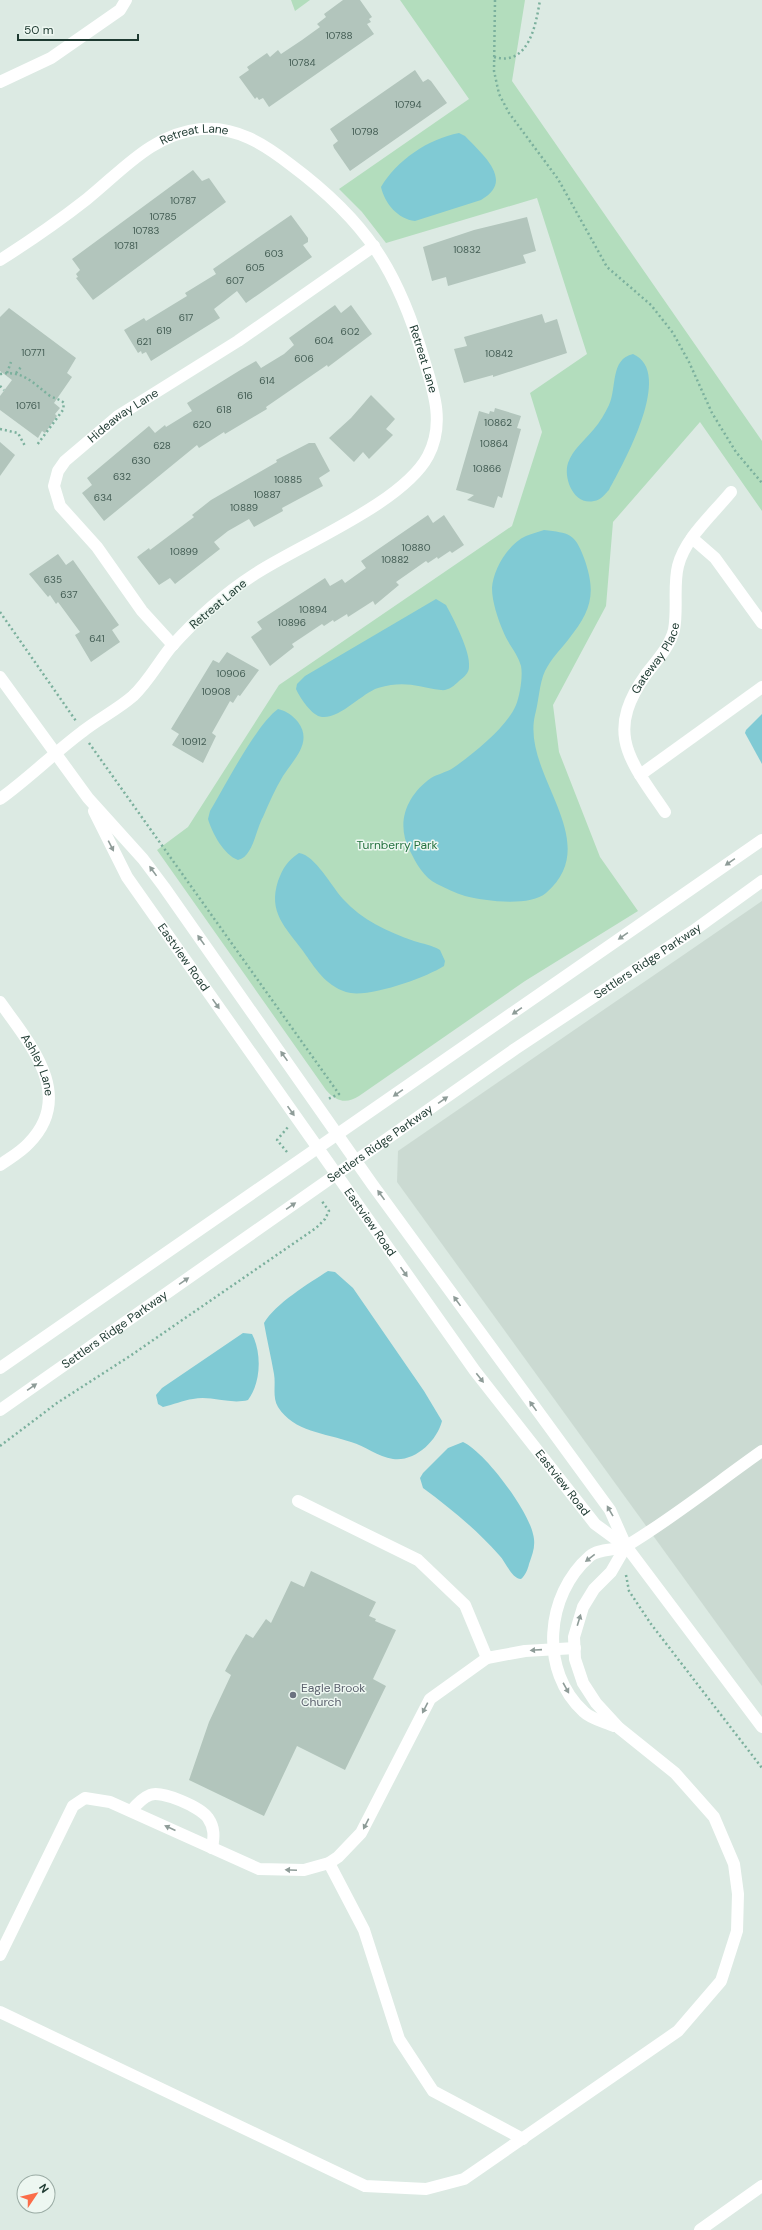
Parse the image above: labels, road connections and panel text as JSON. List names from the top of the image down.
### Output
{
  "streets": {
    "street": [
      "Retreat Lane",
      "Hideaway Lane",
      "Gateway Place",
      "Eastview Road",
      "Settlers Ridge Parkway",
      "Ashley Lane"
    ]
  },
  "crossings": [
    ["Retreat Lane", "Hideaway Lane"],
    ["Retreat Lane", "Eastview Road"],
    ["Eastview Road", "Settlers Ridge Parkway"]
  ],
  "parks": ["Turnberry Park"],
  "places": ["Eagle Brook Church"],
  "house_numbers": [
    "10788",
    "10784",
    "10794",
    "10798",
    "10787",
    "10785",
    "10783",
    "10781",
    "10832",
    "603",
    "605",
    "607",
    "617",
    "619",
    "602",
    "604",
    "621",
    "10771",
    "10842",
    "606",
    "614",
    "616",
    "10761",
    "618",
    "10862",
    "620",
    "10864",
    "628",
    "630",
    "10866",
    "632",
    "10885",
    "10887",
    "634",
    "10889",
    "10880",
    "10899",
    "10882",
    "635",
    "637",
    "10894",
    "10896",
    "641",
    "10906",
    "10908",
    "10912"
  ],
  "scale_bar": "50 m",
  "north": "top right"
}
